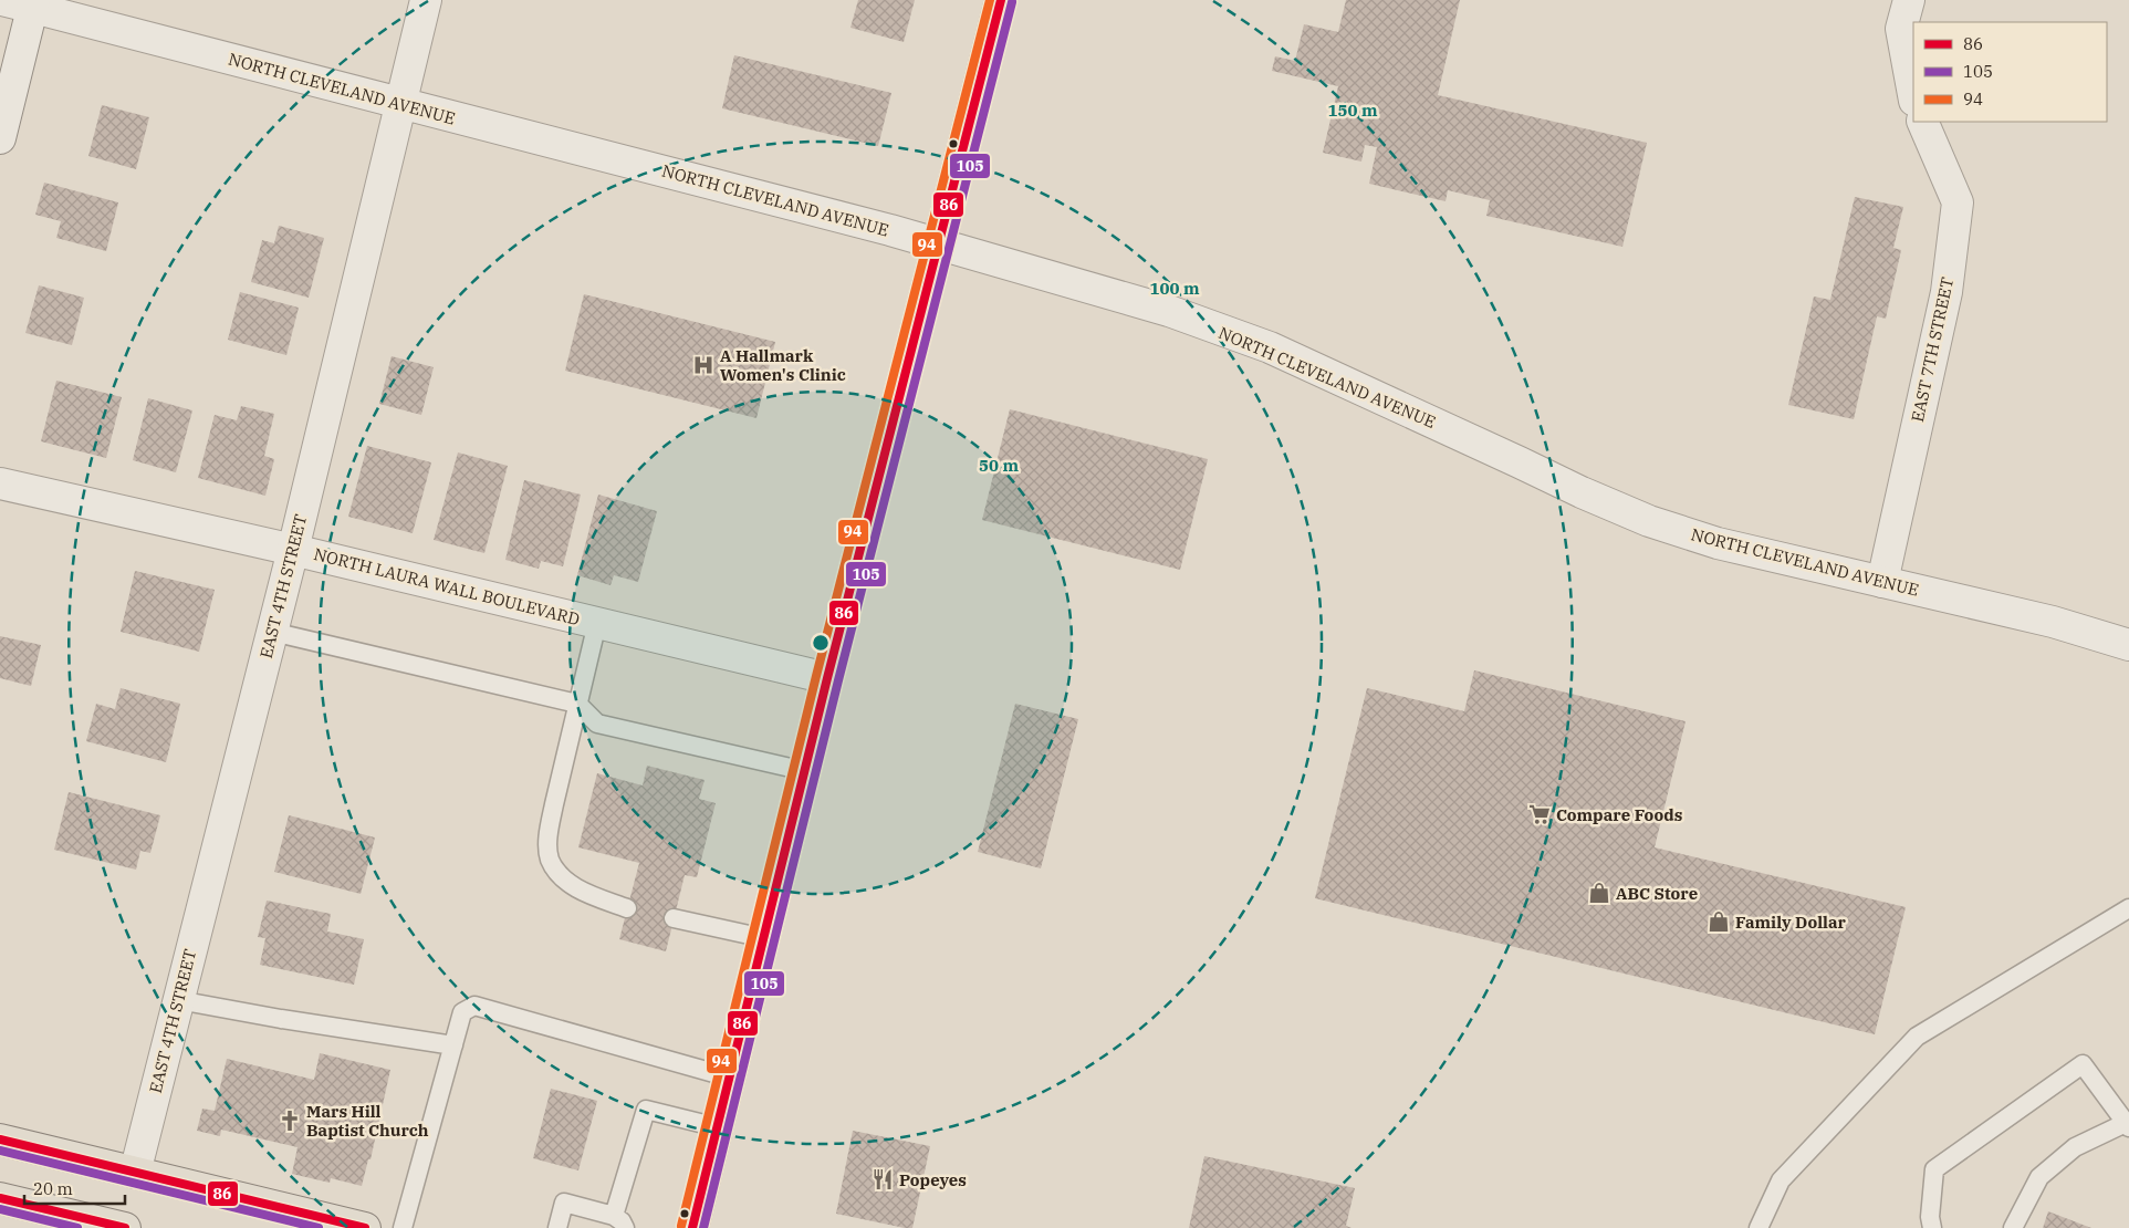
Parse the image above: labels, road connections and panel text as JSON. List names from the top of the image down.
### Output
{
  "streets": {
    "street": [
      "NORTH CLEVELAND AVENUE",
      "EAST 7TH STREET",
      "EAST 4TH STREET",
      "NORTH LAURA WALL BOULEVARD"
    ]
  },
  "crossings": [
    ["NORTH CLEVELAND AVENUE", "EAST 7TH STREET"],
    ["NORTH CLEVELAND AVENUE", "EAST 4TH STREET"],
    ["EAST 4TH STREET", "NORTH LAURA WALL BOULEVARD"]
  ],
  "places": {
    "hospital": ["A Hallmark Women's Clinic"],
    "supermarket": ["Compare Foods"],
    "shop": ["ABC Store", "Family Dollar"],
    "church": ["Mars Hill Baptist Church"],
    "restaurant": ["Popeyes"]
  },
  "lines": ["transit line 86", "transit line 94", "transit line 105"],
  "legend": ["86", "105", "94"],
  "scale_bar": "20 m",
  "rings": ["150 m", "100 m", "50 m"]
}
